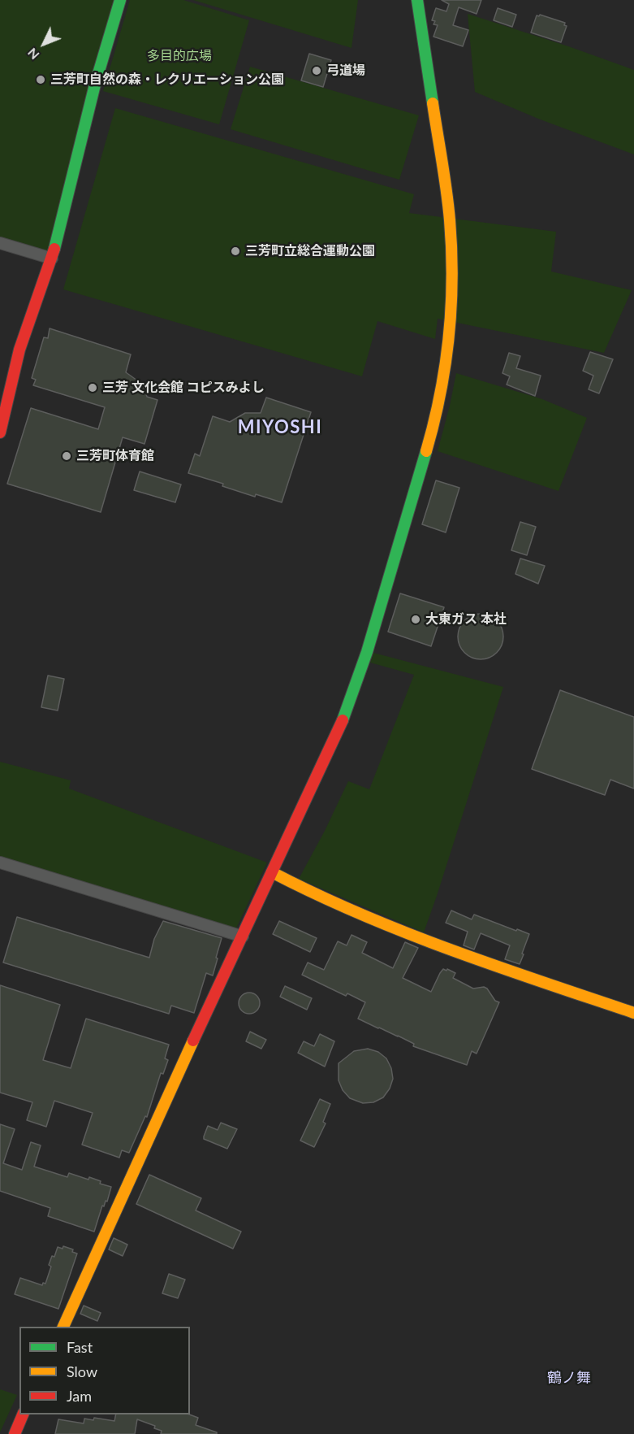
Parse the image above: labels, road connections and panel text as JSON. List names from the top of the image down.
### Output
{
  "districts": ["MIYOSHI", "鶴ノ舞"],
  "parks": ["多目的広場"],
  "places": [
    "弓道場",
    "三芳町自然の森・レクリエーション公園",
    "三芳町立総合運動公園",
    "三芳 文化会館 コピスみよし",
    "三芳町体育館",
    "大東ガス 本社"
  ],
  "legend": ["Fast", "Slow", "Jam"],
  "north": "bottom left"
}
